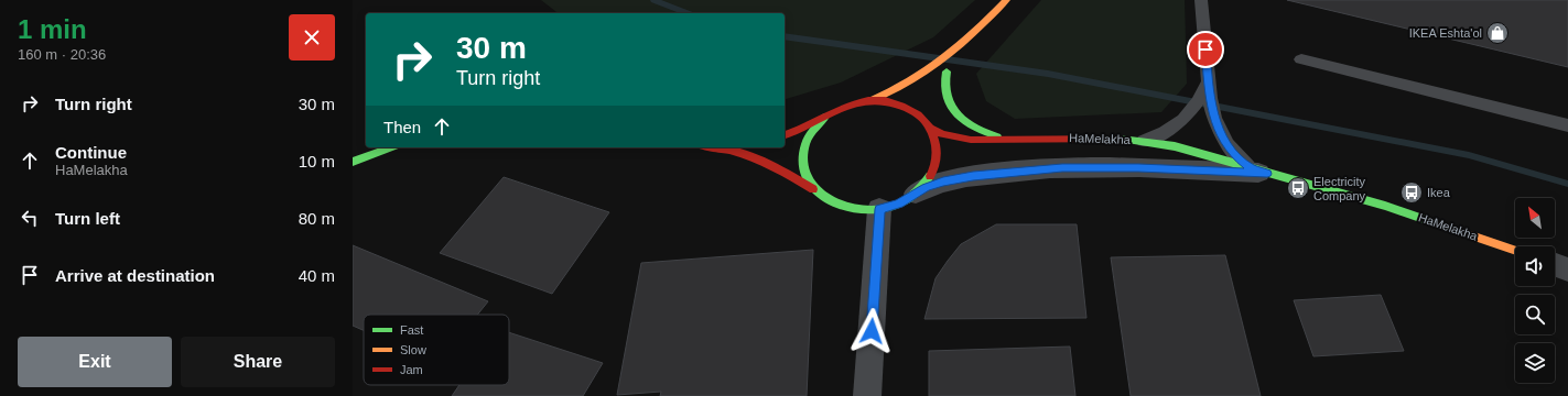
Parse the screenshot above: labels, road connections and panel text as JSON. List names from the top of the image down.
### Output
{
  "streets": {
    "street": ["HaMelakha"]
  },
  "places": {
    "shop": ["IKEA Eshta'ol"],
    "bus stop": ["Electricity Company", "Ikea"]
  },
  "legend": ["Fast", "Slow", "Jam"],
  "north": "top left",
  "page": {
    "heading": ["1 min", "160 m · 20:36"],
    "turn": ["30 m", "Turn right"],
    "list": [
      {
        "name": "Turn right",
        "value": "30 m"
      },
      {
        "name": "Continue",
        "note": "HaMelakha",
        "value": "10 m"
      },
      {
        "name": "Turn left",
        "value": "80 m"
      },
      {
        "name": "Arrive at destination",
        "value": "40 m"
      }
    ],
    "then": "Then",
    "buttons": ["Exit", "Share"]
  }
}
